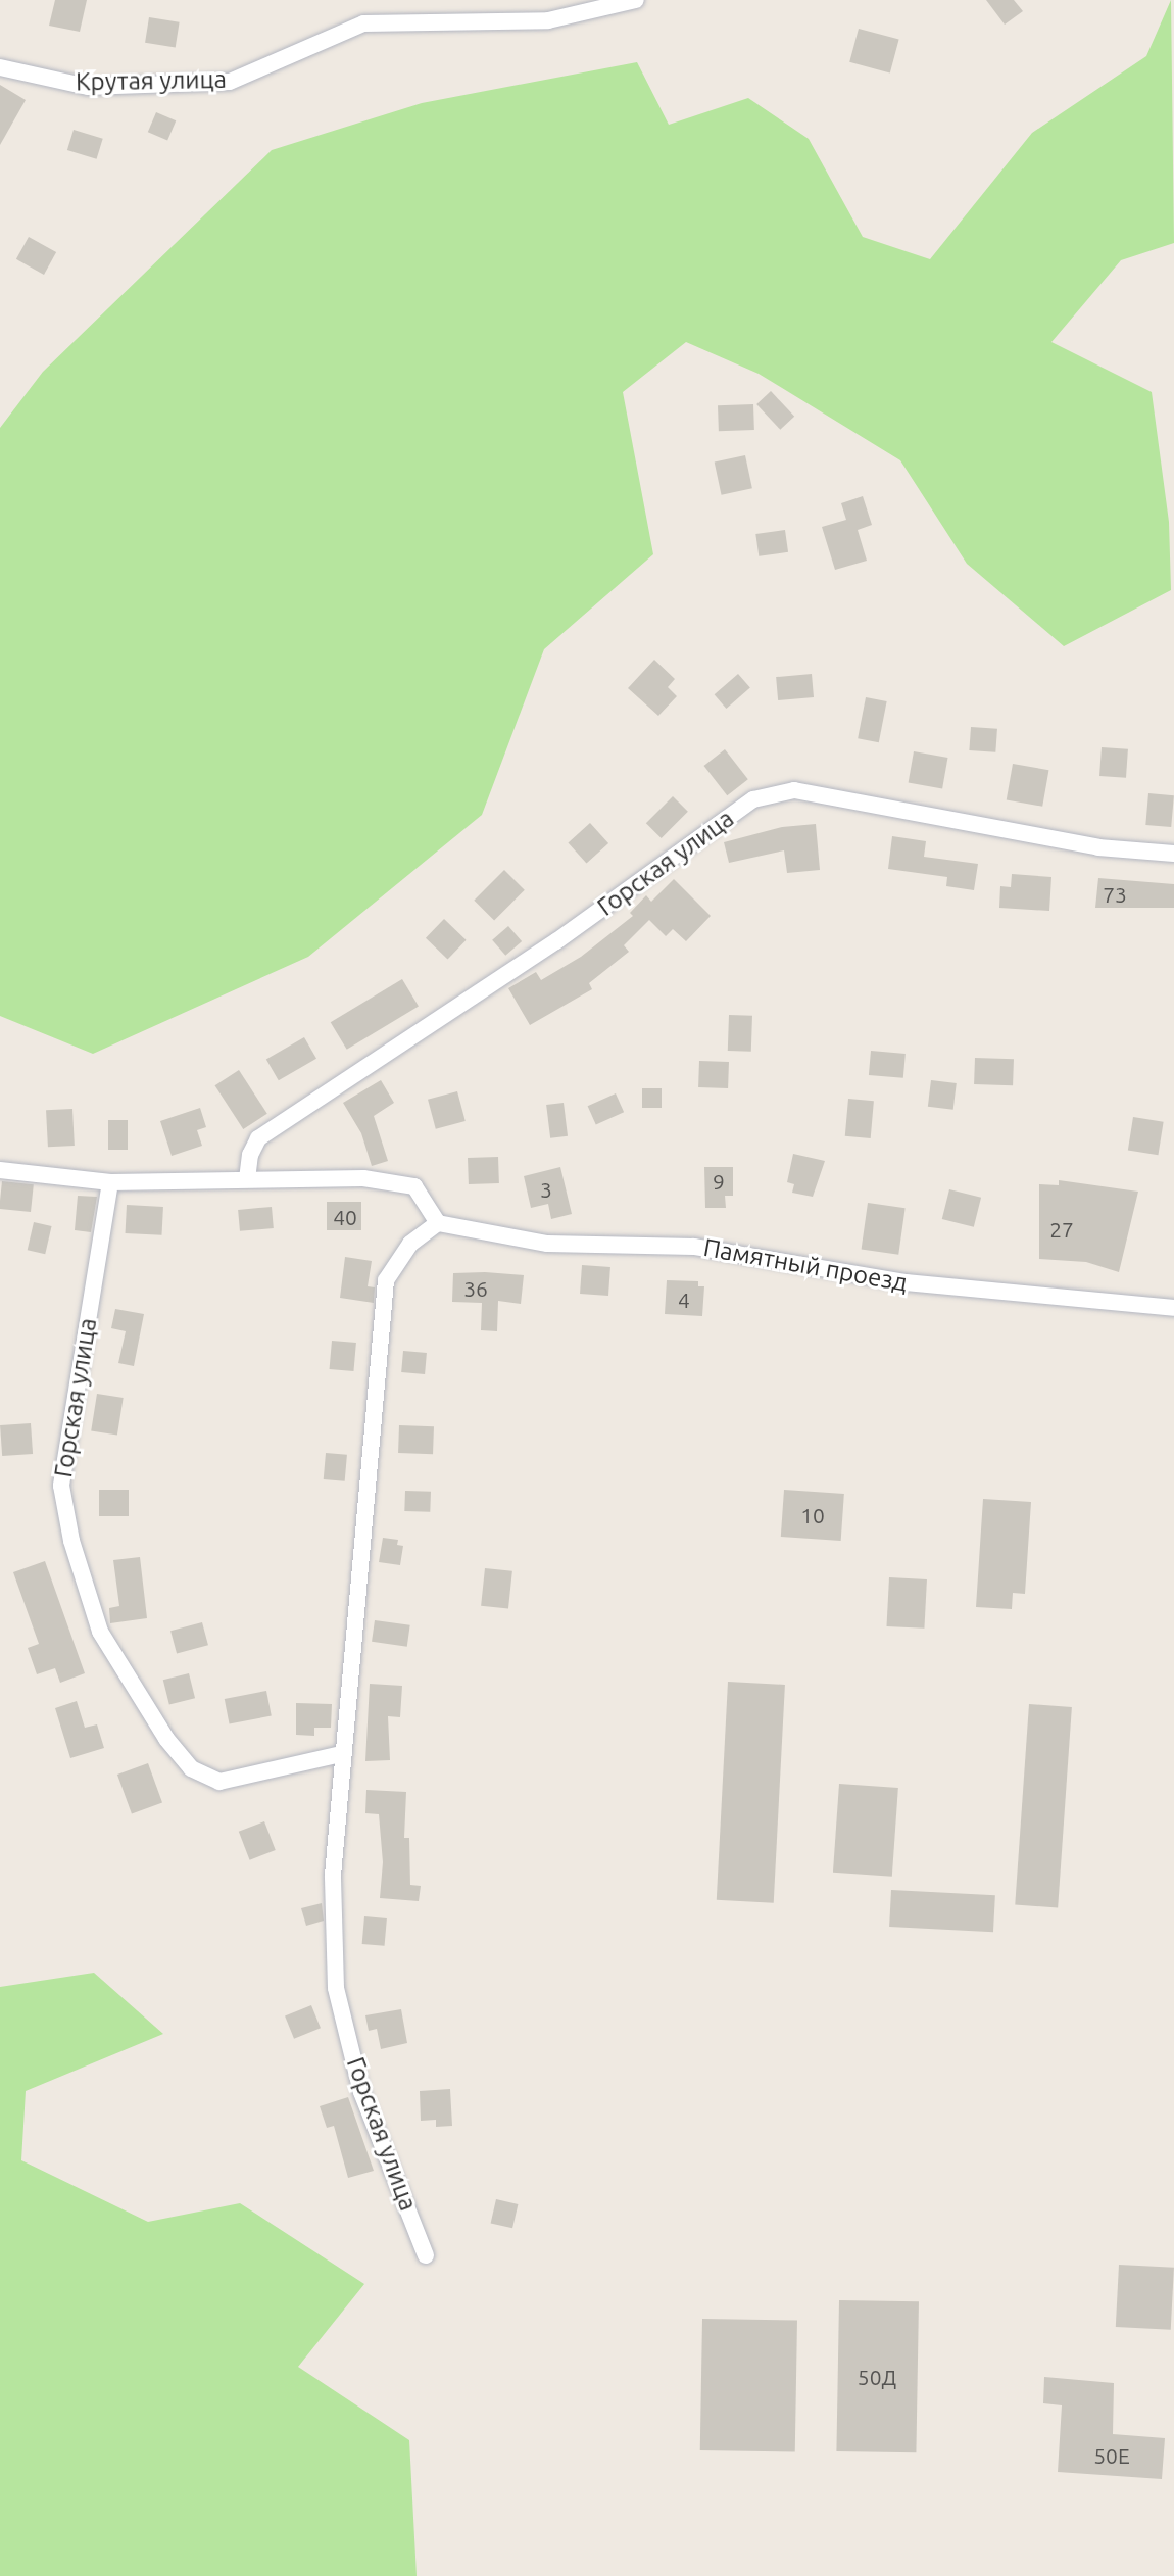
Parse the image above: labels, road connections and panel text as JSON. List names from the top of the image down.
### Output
{
  "streets": {
    "street": ["Крутая улица", "Горская улица", "Памятный проезд"]
  },
  "crossings": [
    ["Горская улица", "Памятный проезд"]
  ],
  "house_numbers": [
    "73",
    "9",
    "3",
    "40",
    "27",
    "36",
    "4",
    "10",
    "50Д",
    "50Е"
  ]
}
